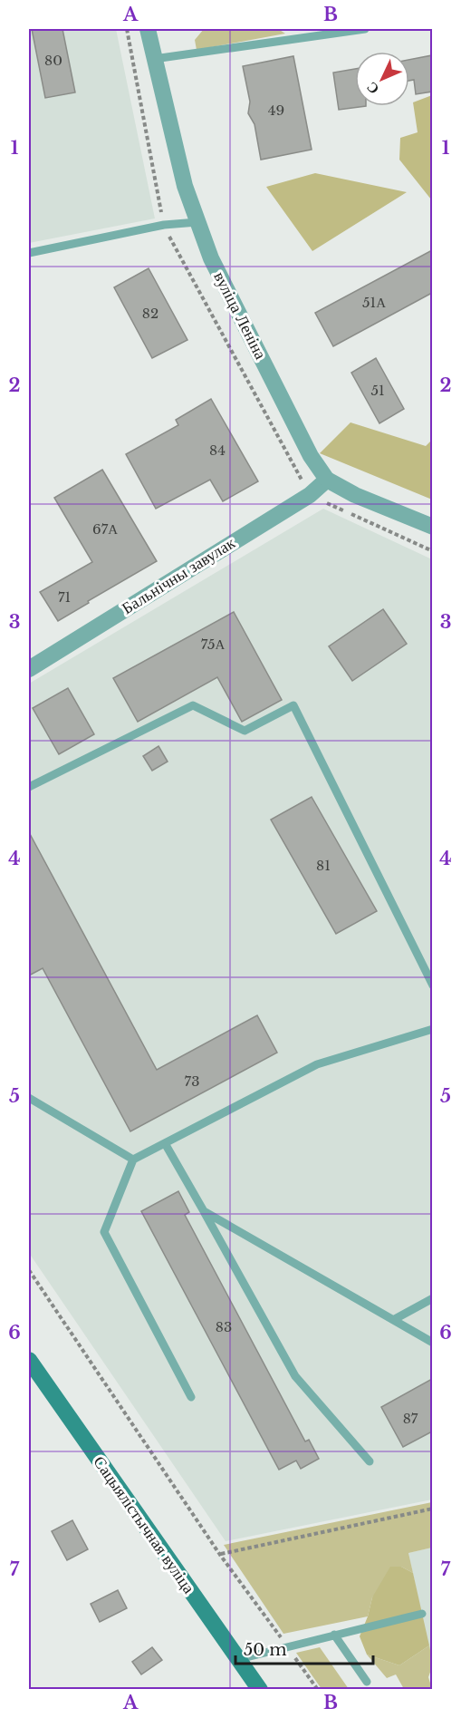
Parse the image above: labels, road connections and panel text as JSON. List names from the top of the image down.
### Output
{
  "streets": {
    "main road": ["Сацыялістычная вуліца"],
    "street": ["вуліца Леніна", "Бальнічны завулак"]
  },
  "crossings": [
    ["вуліца Леніна", "Бальнічны завулак"]
  ],
  "house_numbers": [
    "80",
    "49",
    "51А",
    "82",
    "51",
    "84",
    "67А",
    "71",
    "75А",
    "81",
    "73",
    "83",
    "87"
  ],
  "scale_bar": "50 m",
  "north": "bottom left",
  "grid": {
    "columns": ["A", "B"],
    "rows": [
      "1",
      "2",
      "3",
      "4",
      "5",
      "6",
      "7"
    ]
  }
}
